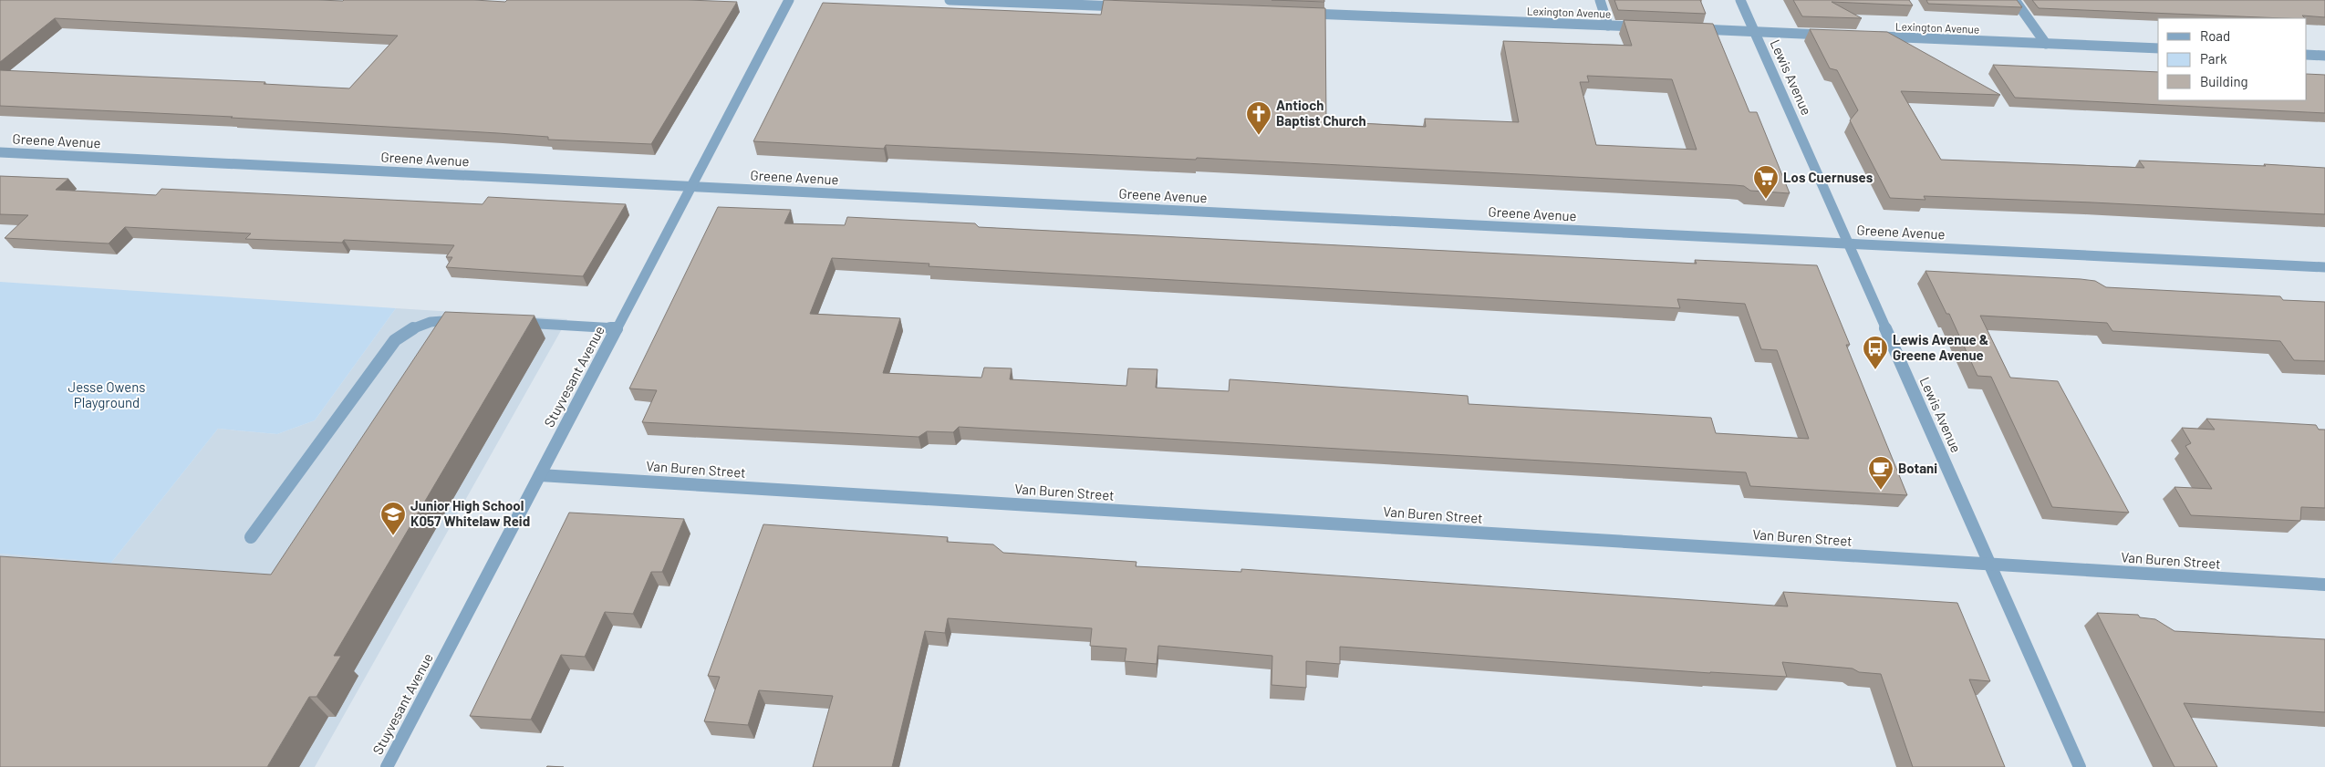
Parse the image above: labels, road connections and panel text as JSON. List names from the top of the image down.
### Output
{
  "streets": {
    "street": [
      "Lexington Avenue",
      "Lewis Avenue",
      "Greene Avenue",
      "Stuyvesant Avenue",
      "Van Buren Street"
    ]
  },
  "crossings": [
    ["Lewis Avenue", "Greene Avenue"],
    ["Lewis Avenue", "Van Buren Street"],
    ["Greene Avenue", "Stuyvesant Avenue"],
    ["Stuyvesant Avenue", "Van Buren Street"]
  ],
  "parks": ["Jesse Owens Playground"],
  "places": {
    "church": ["Antioch Baptist Church"],
    "supermarket": ["Los Cuernuses"],
    "bus stop": ["Lewis Avenue & Greene Avenue"],
    "cafe": ["Botani"],
    "school or university": ["Junior High School K057 Whitelaw Reid"]
  },
  "legend": ["Road", "Park", "Building"]
}
